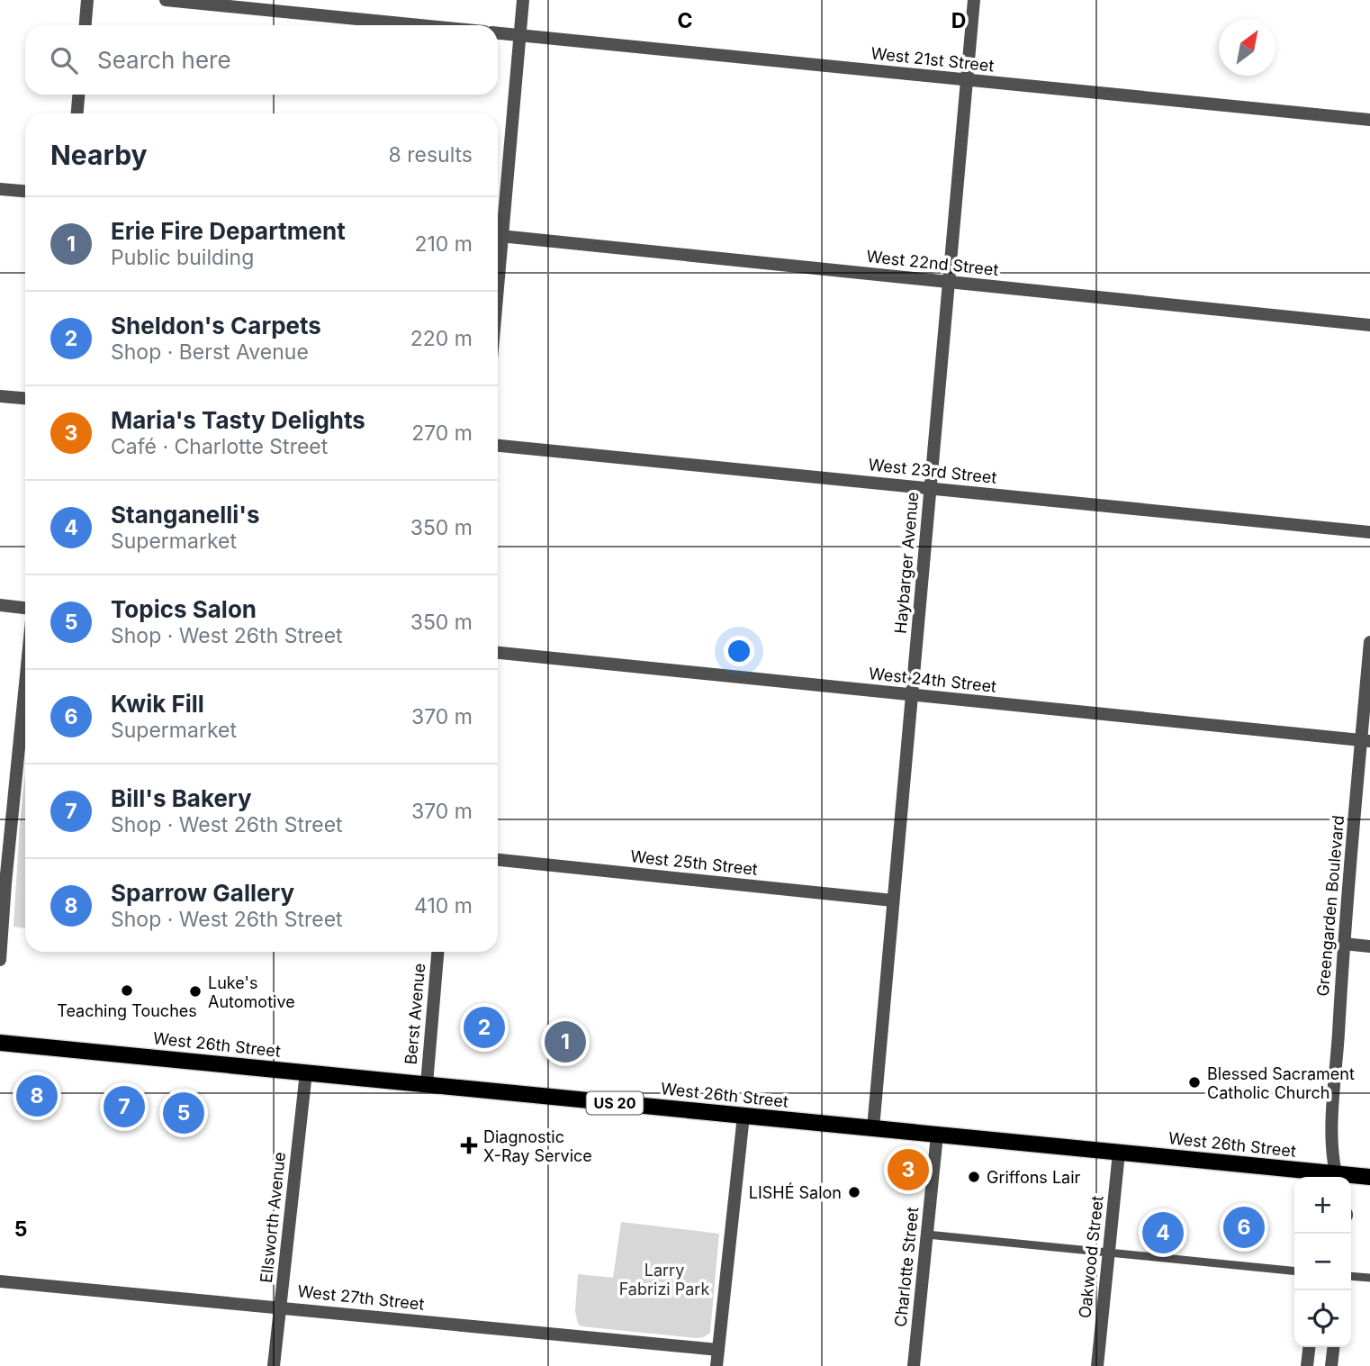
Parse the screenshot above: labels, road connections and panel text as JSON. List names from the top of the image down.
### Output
{
  "streets": {
    "main road": ["West 26th Street", "US 20"],
    "street": [
      "West 21st Street",
      "West 22nd Street",
      "West 23rd Street",
      "Haybarger Avenue",
      "West 24th Street",
      "West 25th Street",
      "Greengarden Boulevard",
      "Berst Avenue",
      "Ellsworth Avenue",
      "Oakwood Street",
      "Charlotte Street",
      "West 27th Street"
    ]
  },
  "crossings": [
    ["West 21st Street", "Haybarger Avenue"],
    ["West 22nd Street", "Haybarger Avenue"],
    ["West 23rd Street", "Haybarger Avenue"],
    ["Haybarger Avenue", "West 24th Street"],
    ["Haybarger Avenue", "West 25th Street"],
    ["Haybarger Avenue", "West 26th Street"],
    ["West 24th Street", "Greengarden Boulevard"],
    ["Berst Avenue", "West 26th Street"],
    ["West 26th Street", "Ellsworth Avenue"],
    ["West 26th Street", "Oakwood Street"],
    ["West 26th Street", "Charlotte Street"],
    ["Ellsworth Avenue", "West 27th Street"]
  ],
  "parks": ["Larry Fabrizi Park"],
  "places": {
    "other": [
      "Teaching Touches",
      "Luke's Automotive",
      "Blessed Sacrament Catholic Church",
      "Griffons Lair",
      "LISHÉ Salon"
    ],
    "health": ["Diagnostic X-Ray Service"]
  },
  "north": "top right",
  "page": {
    "search": "Search here",
    "heading": ["Nearby", "8 results"],
    "list": [
      {
        "mark": "1",
        "name": "Erie Fire Department",
        "note": "Public building",
        "value": "210 m"
      },
      {
        "mark": "2",
        "name": "Sheldon's Carpets",
        "note": "Shop · Berst Avenue",
        "value": "220 m"
      },
      {
        "mark": "3",
        "name": "Maria's Tasty Delights",
        "note": "Café · Charlotte Street",
        "value": "270 m"
      },
      {
        "mark": "4",
        "name": "Stanganelli's",
        "note": "Supermarket",
        "value": "350 m"
      },
      {
        "mark": "5",
        "name": "Topics Salon",
        "note": "Shop · West 26th Street",
        "value": "350 m"
      },
      {
        "mark": "6",
        "name": "Kwik Fill",
        "note": "Supermarket",
        "value": "370 m"
      },
      {
        "mark": "7",
        "name": "Bill's Bakery",
        "note": "Shop · West 26th Street",
        "value": "370 m"
      },
      {
        "mark": "8",
        "name": "Sparrow Gallery",
        "note": "Shop · West 26th Street",
        "value": "410 m"
      }
    ],
    "pins": [
      "2",
      "1",
      "8",
      "7",
      "5",
      "3",
      "6",
      "4"
    ],
    "map_buttons": ["+", "−"]
  },
  "grid": {
    "columns": ["C", "D"],
    "rows": ["5"]
  }
}
